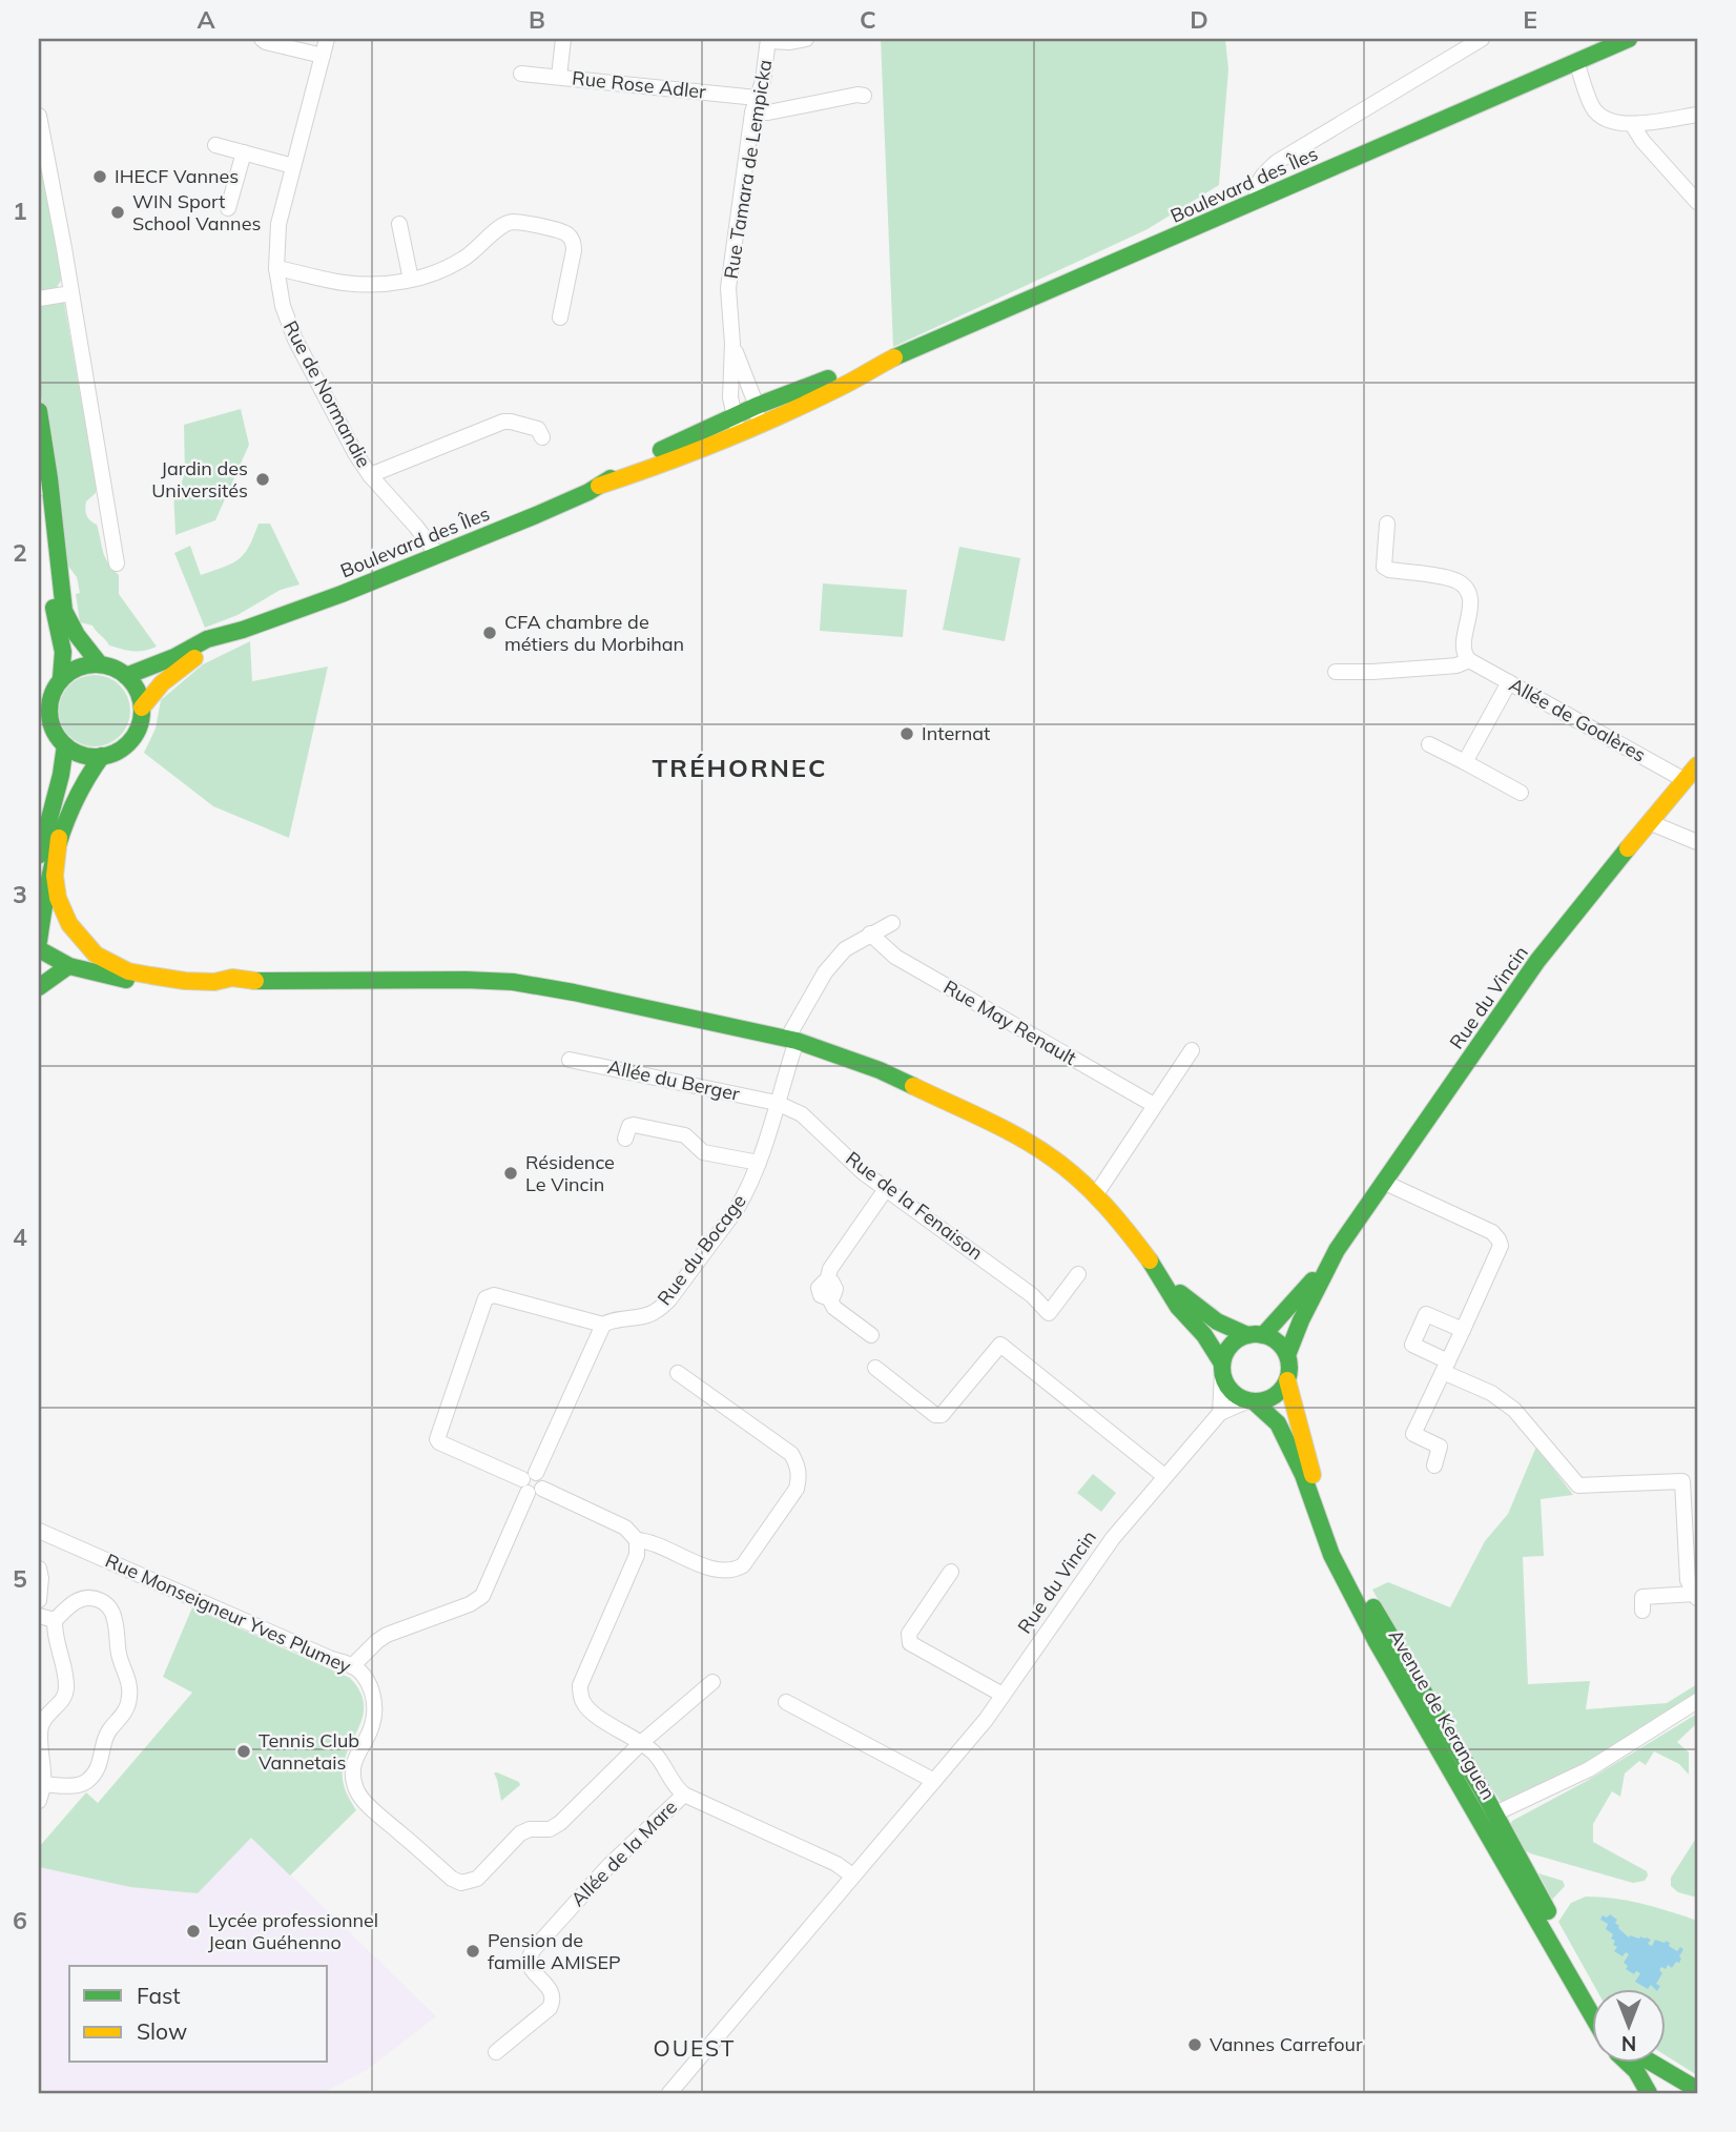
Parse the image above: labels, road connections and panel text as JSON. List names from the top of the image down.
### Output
{
  "streets": {
    "main road": ["Boulevard des Îles", "Rue du Vincin", "Avenue de Keranguen"],
    "street": [
      "Rue Rose Adler",
      "Rue Tamara de Lempicka",
      "Rue de Normandie",
      "Allée de Goalères",
      "Rue May Renault",
      "Allée du Berger",
      "Rue de la Fenaison",
      "Rue du Bocage",
      "Rue Monseigneur Yves Plumey",
      "Allée de la Mare"
    ]
  },
  "crossings": [
    ["Rue Rose Adler", "Rue Tamara de Lempicka"],
    ["Rue Tamara de Lempicka", "Boulevard des Îles"],
    ["Boulevard des Îles", "Rue de Normandie"],
    ["Allée de Goalères", "Rue du Vincin"],
    ["Rue du Vincin", "Avenue de Keranguen"],
    ["Rue du Vincin", "Allée de la Mare"],
    ["Rue May Renault", "Rue du Bocage"],
    ["Allée du Berger", "Rue de la Fenaison"],
    ["Allée du Berger", "Rue du Bocage"],
    ["Rue de la Fenaison", "Rue du Bocage"]
  ],
  "districts": ["TRÉHORNEC", "OUEST"],
  "places": [
    "IHECF Vannes",
    "WIN Sport School Vannes",
    "Jardin des Universités",
    "CFA chambre de métiers du Morbihan",
    "Internat",
    "Résidence Le Vincin",
    "Tennis Club Vannetais",
    "Lycée professionnel Jean Guéhenno",
    "Pension de famille AMISEP",
    "Vannes Carrefour"
  ],
  "legend": ["Fast", "Slow"],
  "north": "bottom",
  "grid": {
    "columns": [
      "A",
      "B",
      "C",
      "D",
      "E"
    ],
    "rows": [
      "1",
      "2",
      "3",
      "4",
      "5",
      "6"
    ]
  }
}
